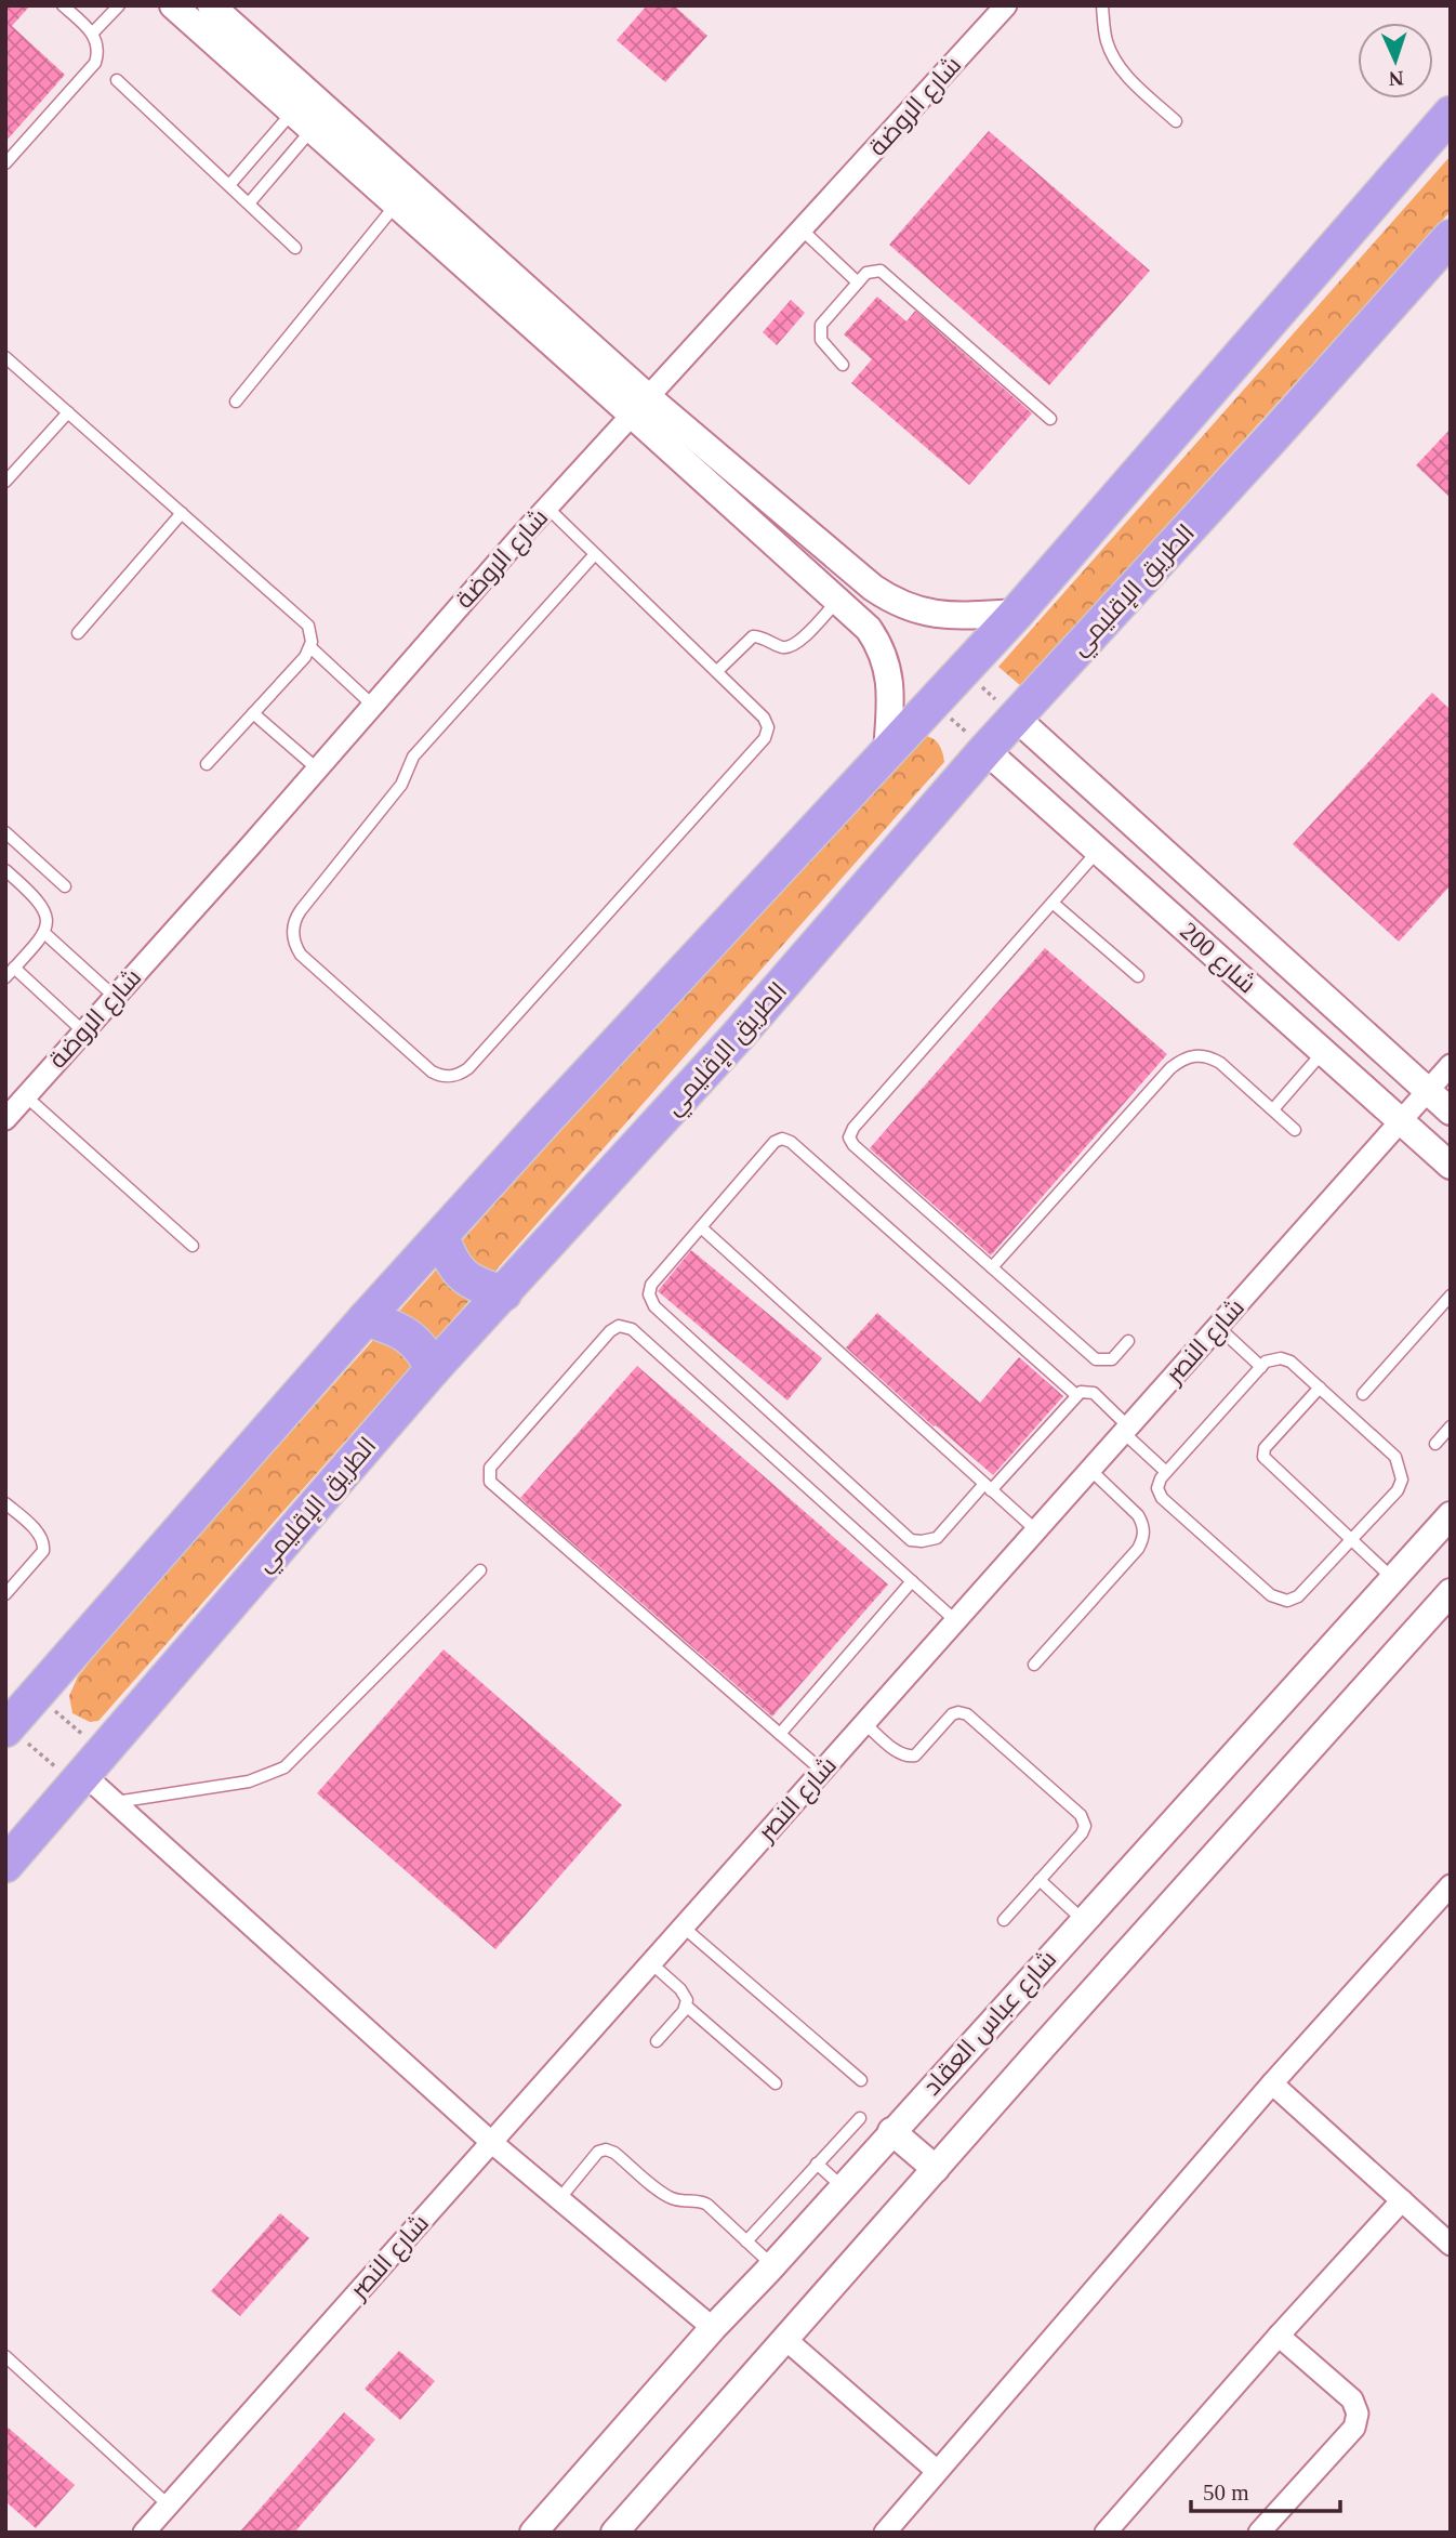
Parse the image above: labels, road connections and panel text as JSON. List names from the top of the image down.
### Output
{
  "streets": {
    "highway": ["الطريق الإقليمي"],
    "street": [
      "شارع الروضة",
      "شارع 200",
      "شارع النصر",
      "شارع عباس العقاد"
    ]
  },
  "crossings": [
    ["الطريق الإقليمي", "شارع 200"],
    ["شارع 200", "شارع النصر"]
  ],
  "scale_bar": "50 m",
  "north": "bottom"
}
